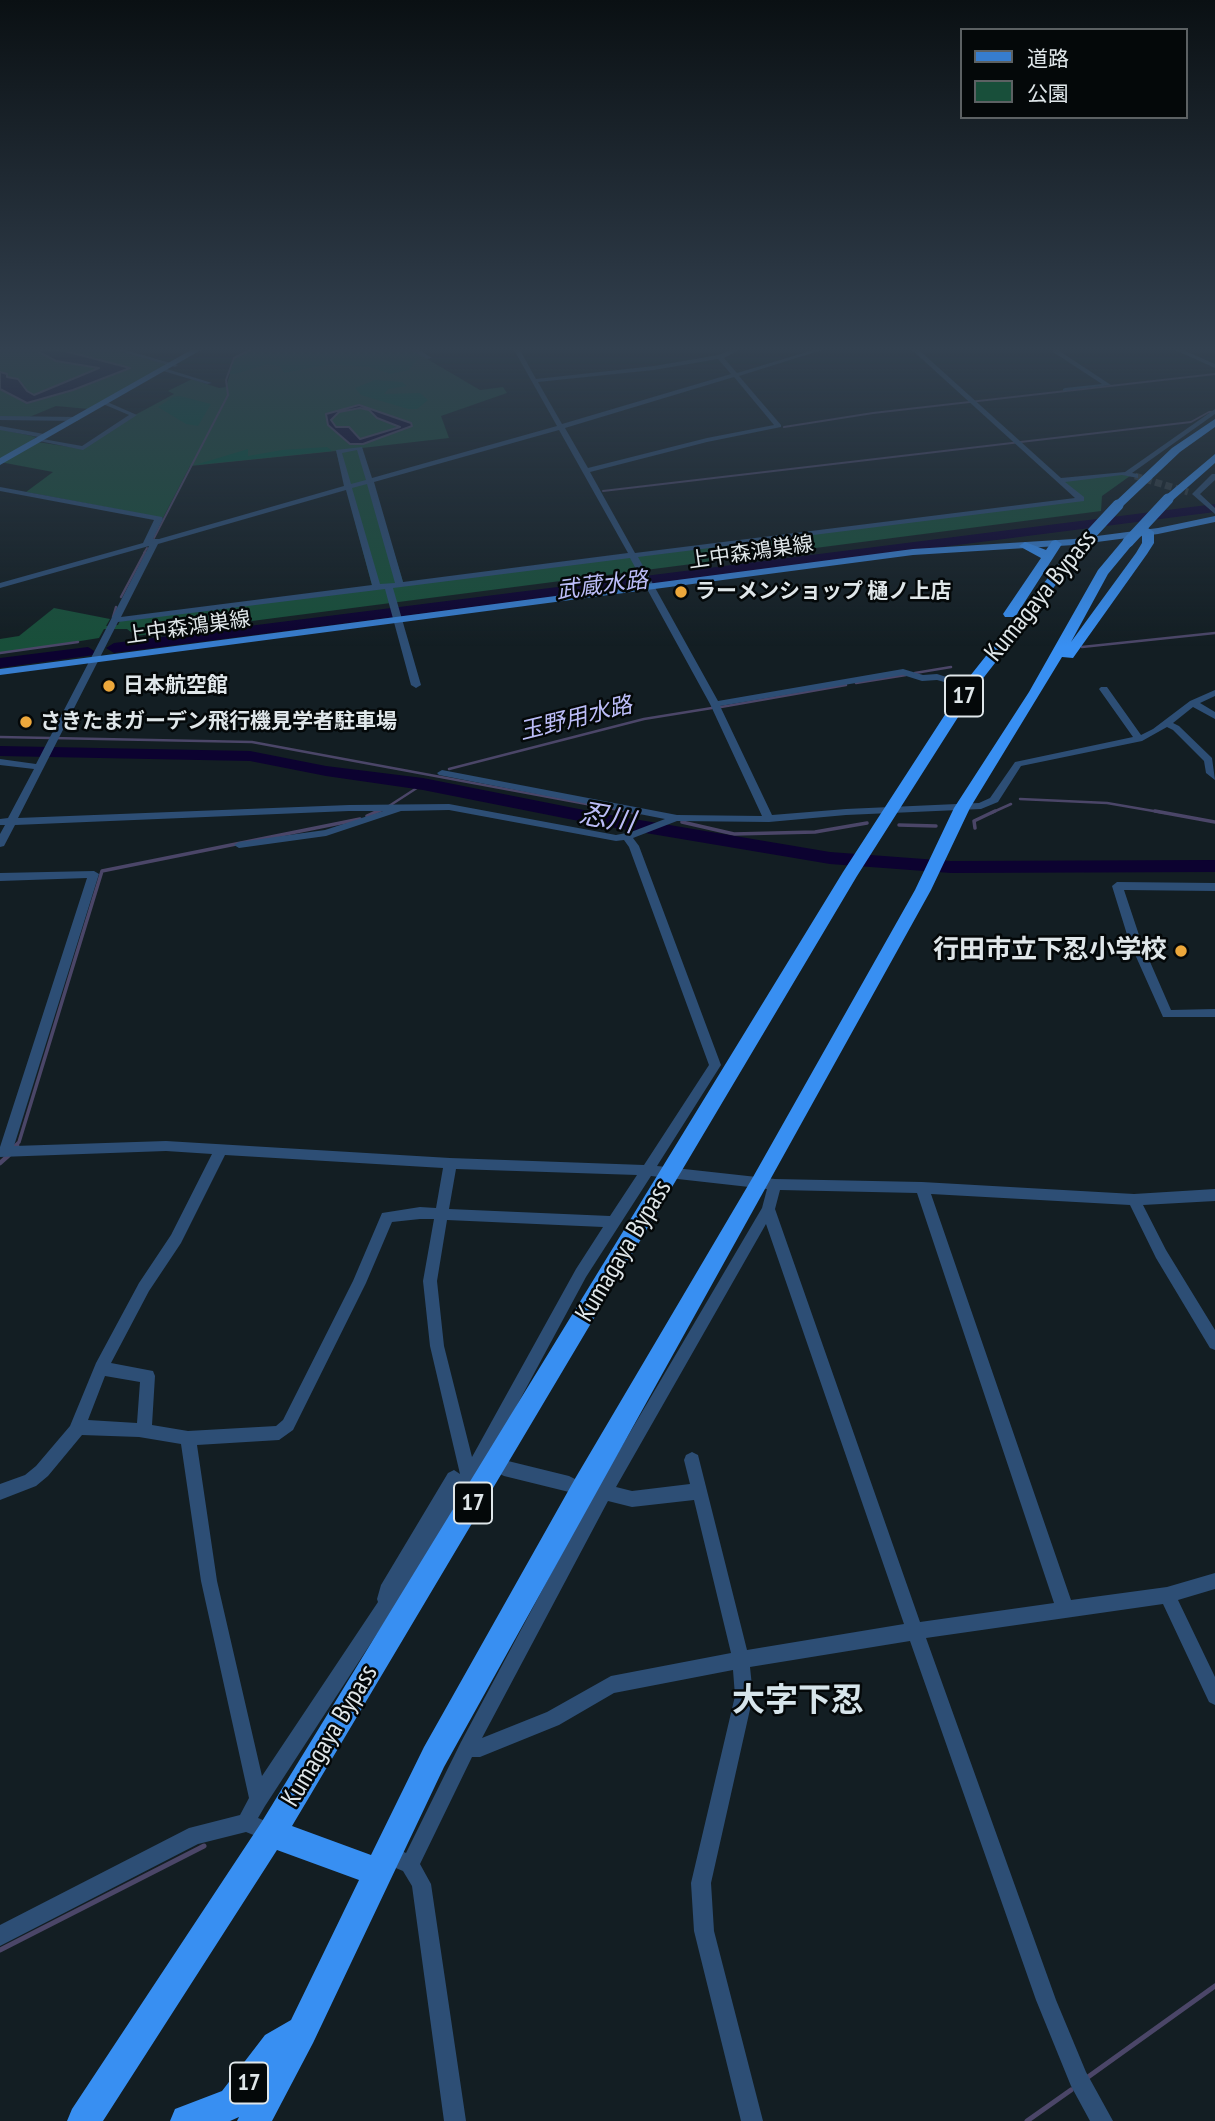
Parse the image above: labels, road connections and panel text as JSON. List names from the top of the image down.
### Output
{
  "streets": {
    "highway": ["Kumagaya Bypass", "17"],
    "main road": ["上中森鴻巣線"]
  },
  "crossings": [
    ["上中森鴻巣線", "17"],
    ["Kumagaya Bypass", "17"]
  ],
  "districts": ["大字下忍"],
  "water": ["武蔵水路", "玉野用水路", "忍川"],
  "places": [
    "ラーメンショップ 樋ノ上店",
    "日本航空館",
    "さきたまガーデン飛行機見学者駐車場",
    "行田市立下忍小学校"
  ],
  "legend": ["道路", "公園"]
}
